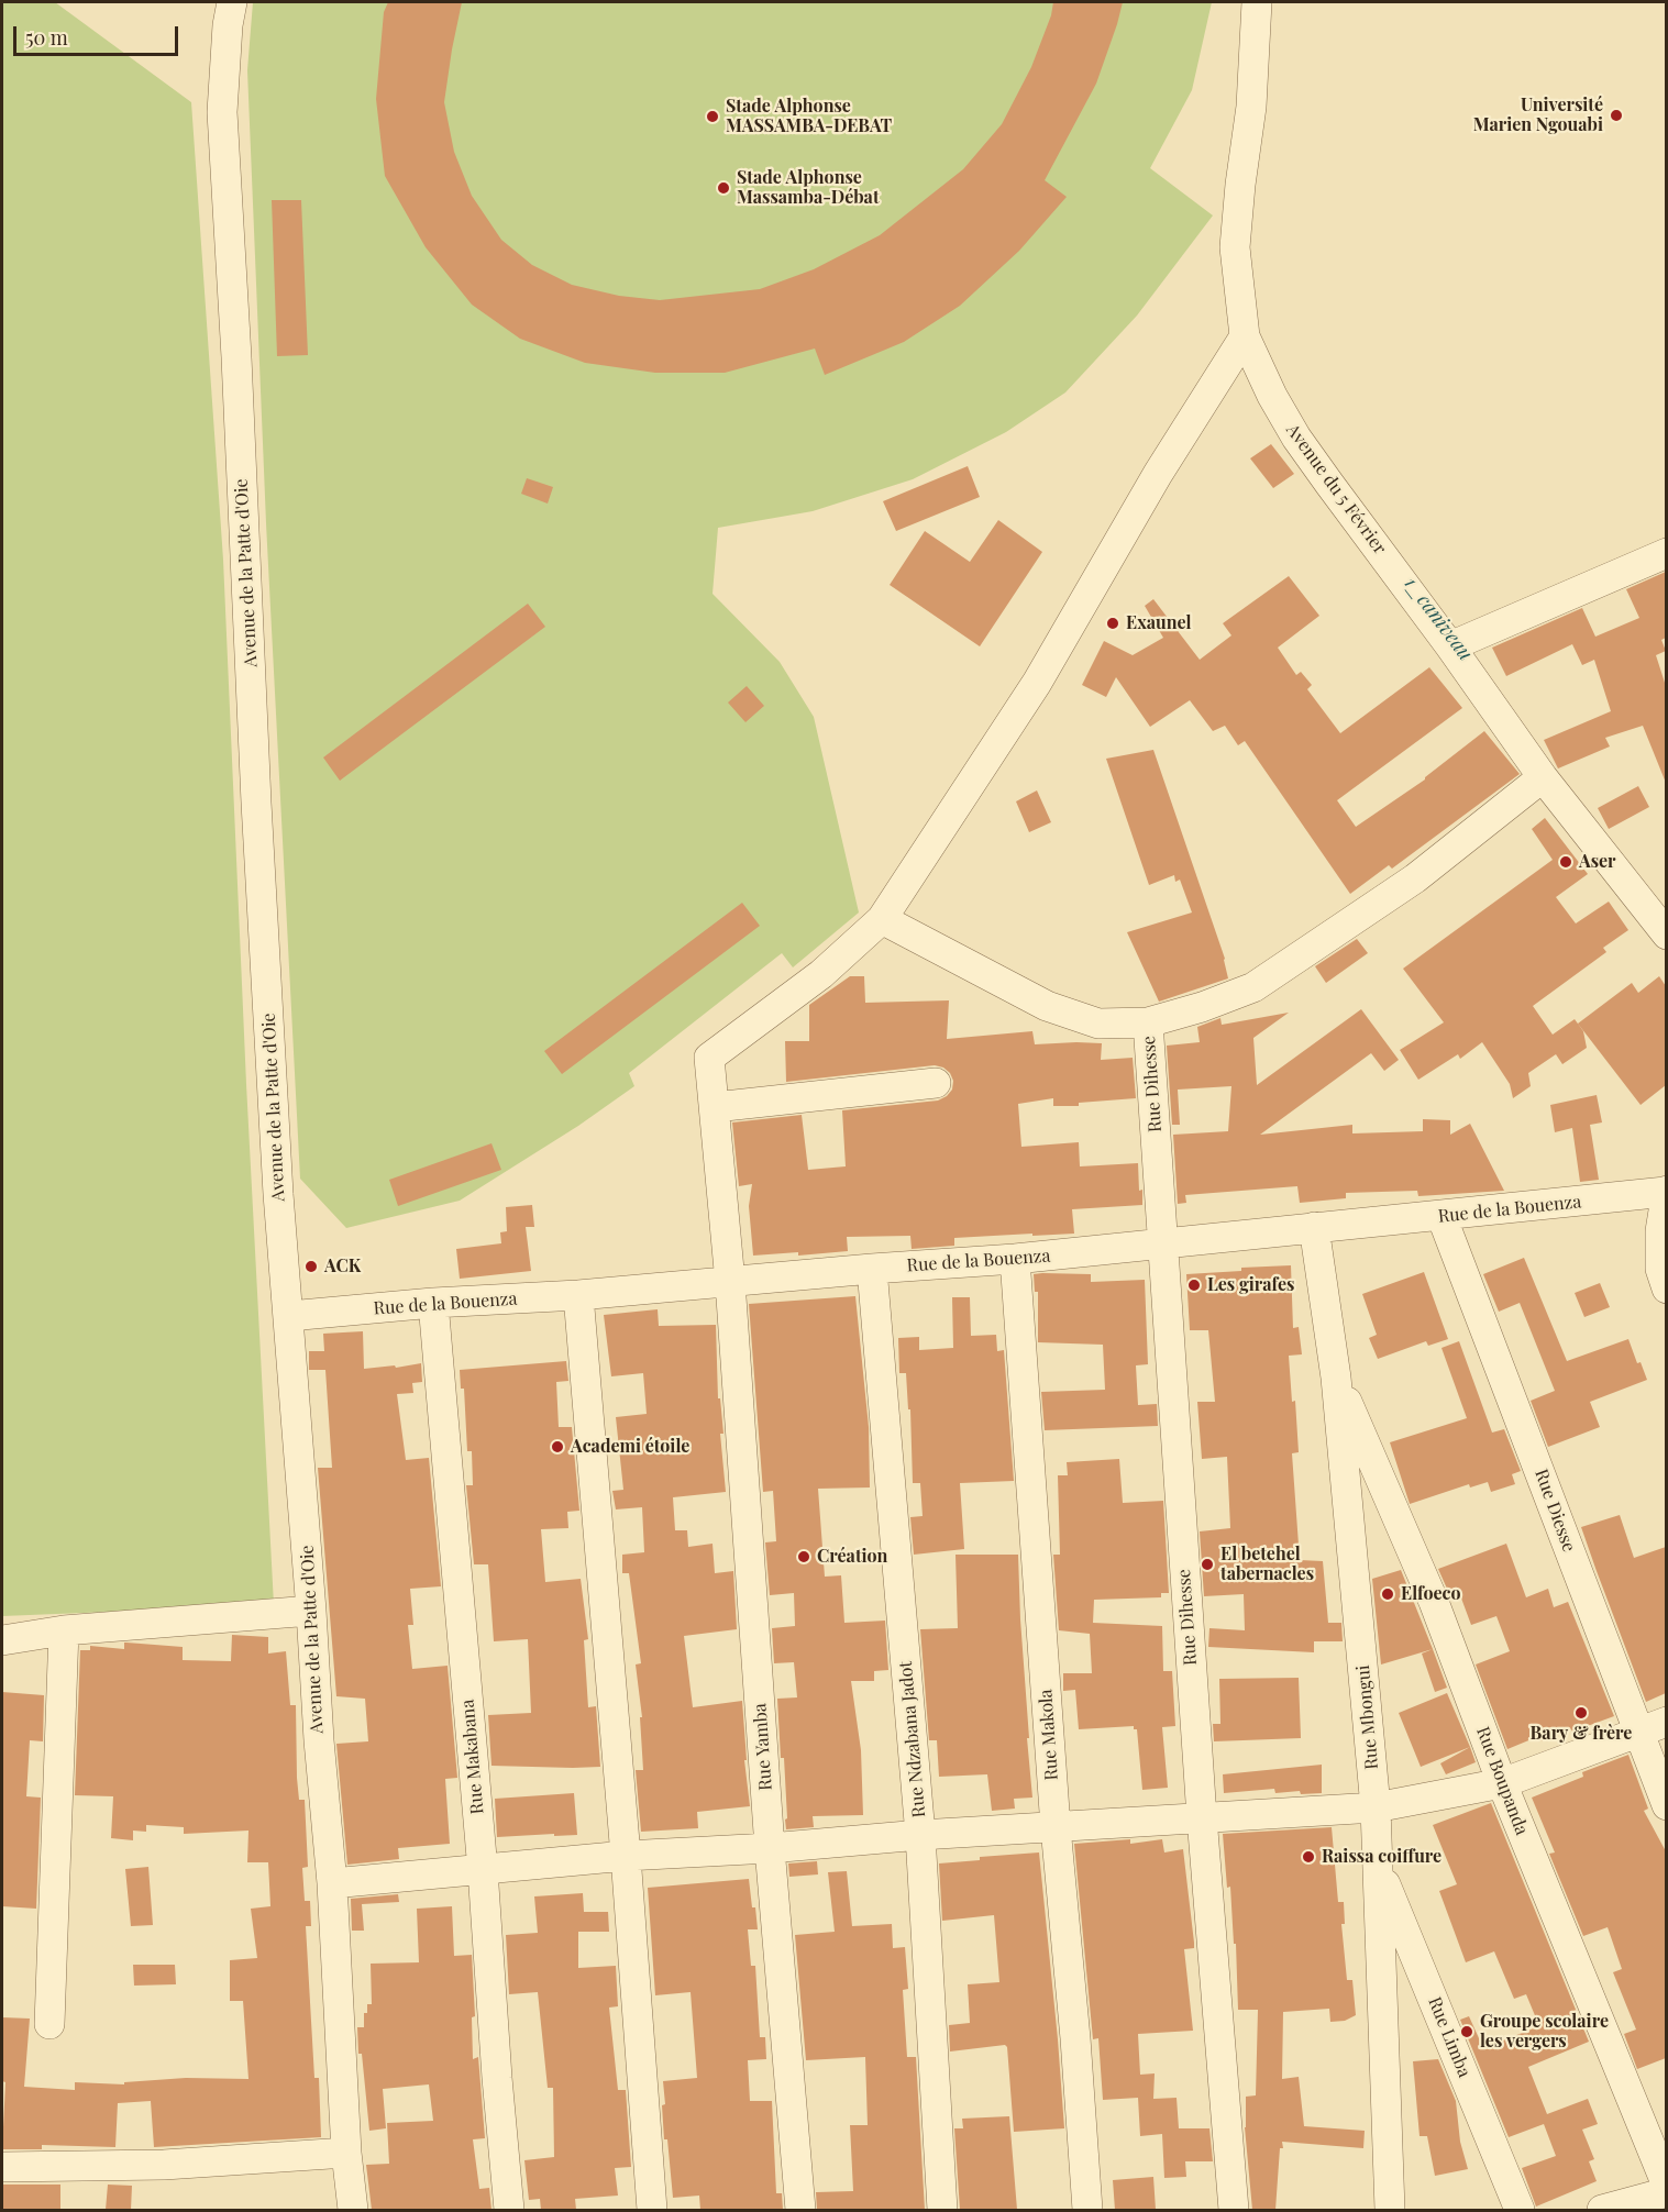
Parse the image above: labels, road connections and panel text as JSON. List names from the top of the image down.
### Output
{
  "streets": {
    "street": [
      "Avenue du 5 Février",
      "Avenue de la Patte d'Oie",
      "Rue Dihesse",
      "Rue de la Bouenza",
      "Rue Diesse",
      "Rue Mbongui",
      "Rue Makola",
      "Rue Ndzabana Jadot",
      "Rue Yamba",
      "Rue Makabana",
      "Rue Boupanda",
      "Rue Limba"
    ]
  },
  "crossings": [
    ["Avenue de la Patte d'Oie", "Rue de la Bouenza"],
    ["Rue Dihesse", "Rue de la Bouenza"],
    ["Rue de la Bouenza", "Rue Diesse"],
    ["Rue de la Bouenza", "Rue Mbongui"],
    ["Rue de la Bouenza", "Rue Makola"],
    ["Rue de la Bouenza", "Rue Ndzabana Jadot"],
    ["Rue de la Bouenza", "Rue Yamba"],
    ["Rue de la Bouenza", "Rue Makabana"],
    ["Rue Mbongui", "Rue Boupanda"],
    ["Rue Mbongui", "Rue Limba"]
  ],
  "water": ["1_caniveau"],
  "places": [
    "Université Marien Ngouabi",
    "Stade Alphonse MASSAMBA-DEBAT",
    "Stade Alphonse Massamba-Débat",
    "Exaunel",
    "Aser",
    "ACK",
    "Les girafes",
    "Academi étoile",
    "Création",
    "El betehel tabernacles",
    "Elfoeco",
    "Bary & frère",
    "Raissa coiffure",
    "Groupe scolaire les vergers"
  ],
  "scale_bar": "50 m"
}
